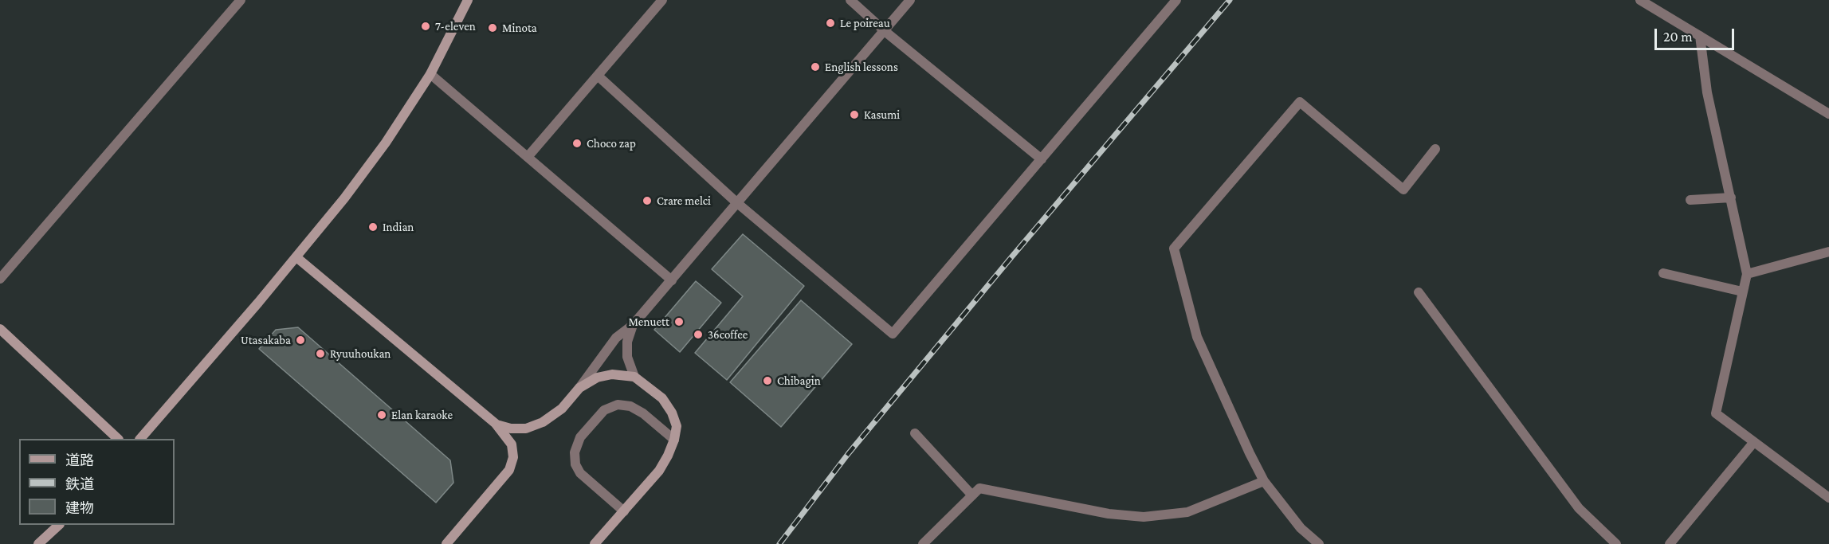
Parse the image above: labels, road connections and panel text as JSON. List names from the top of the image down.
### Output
{
  "places": [
    "Le poireau",
    "7-eleven",
    "Minota",
    "English lessons",
    "Kasumi",
    "Choco zap",
    "Crare melci",
    "Indian",
    "Menuett",
    "36coffee",
    "Utasakaba",
    "Ryuuhoukan",
    "Chibagin",
    "Elan karaoke"
  ],
  "legend": ["道路", "鉄道", "建物"],
  "scale_bar": "20 m"
}
